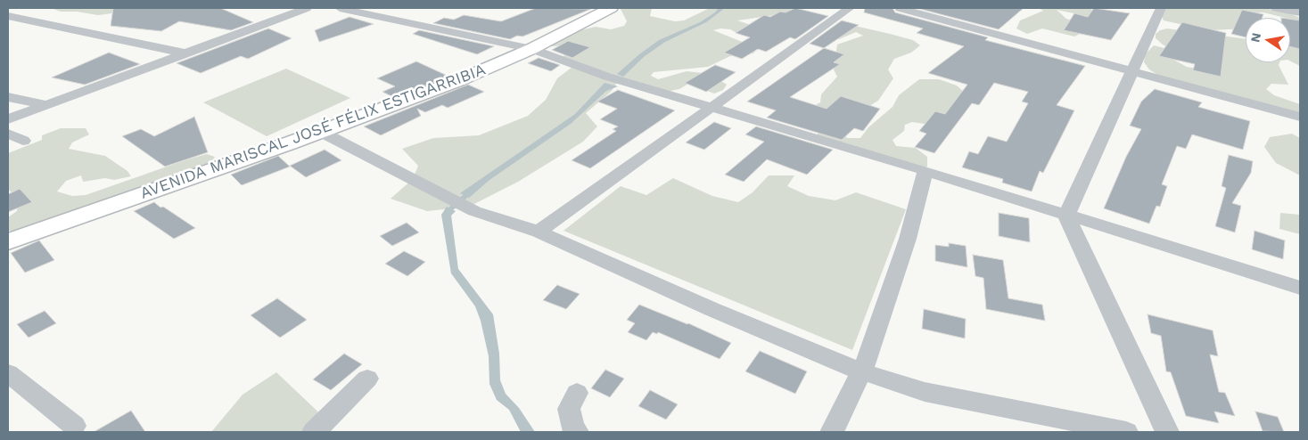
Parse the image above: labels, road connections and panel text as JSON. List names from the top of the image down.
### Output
{
  "streets": {
    "main road": ["AVENIDA MARISCAL JOSÉ FÉLIX ESTIGARRIBIA"]
  },
  "north": "left"
}
